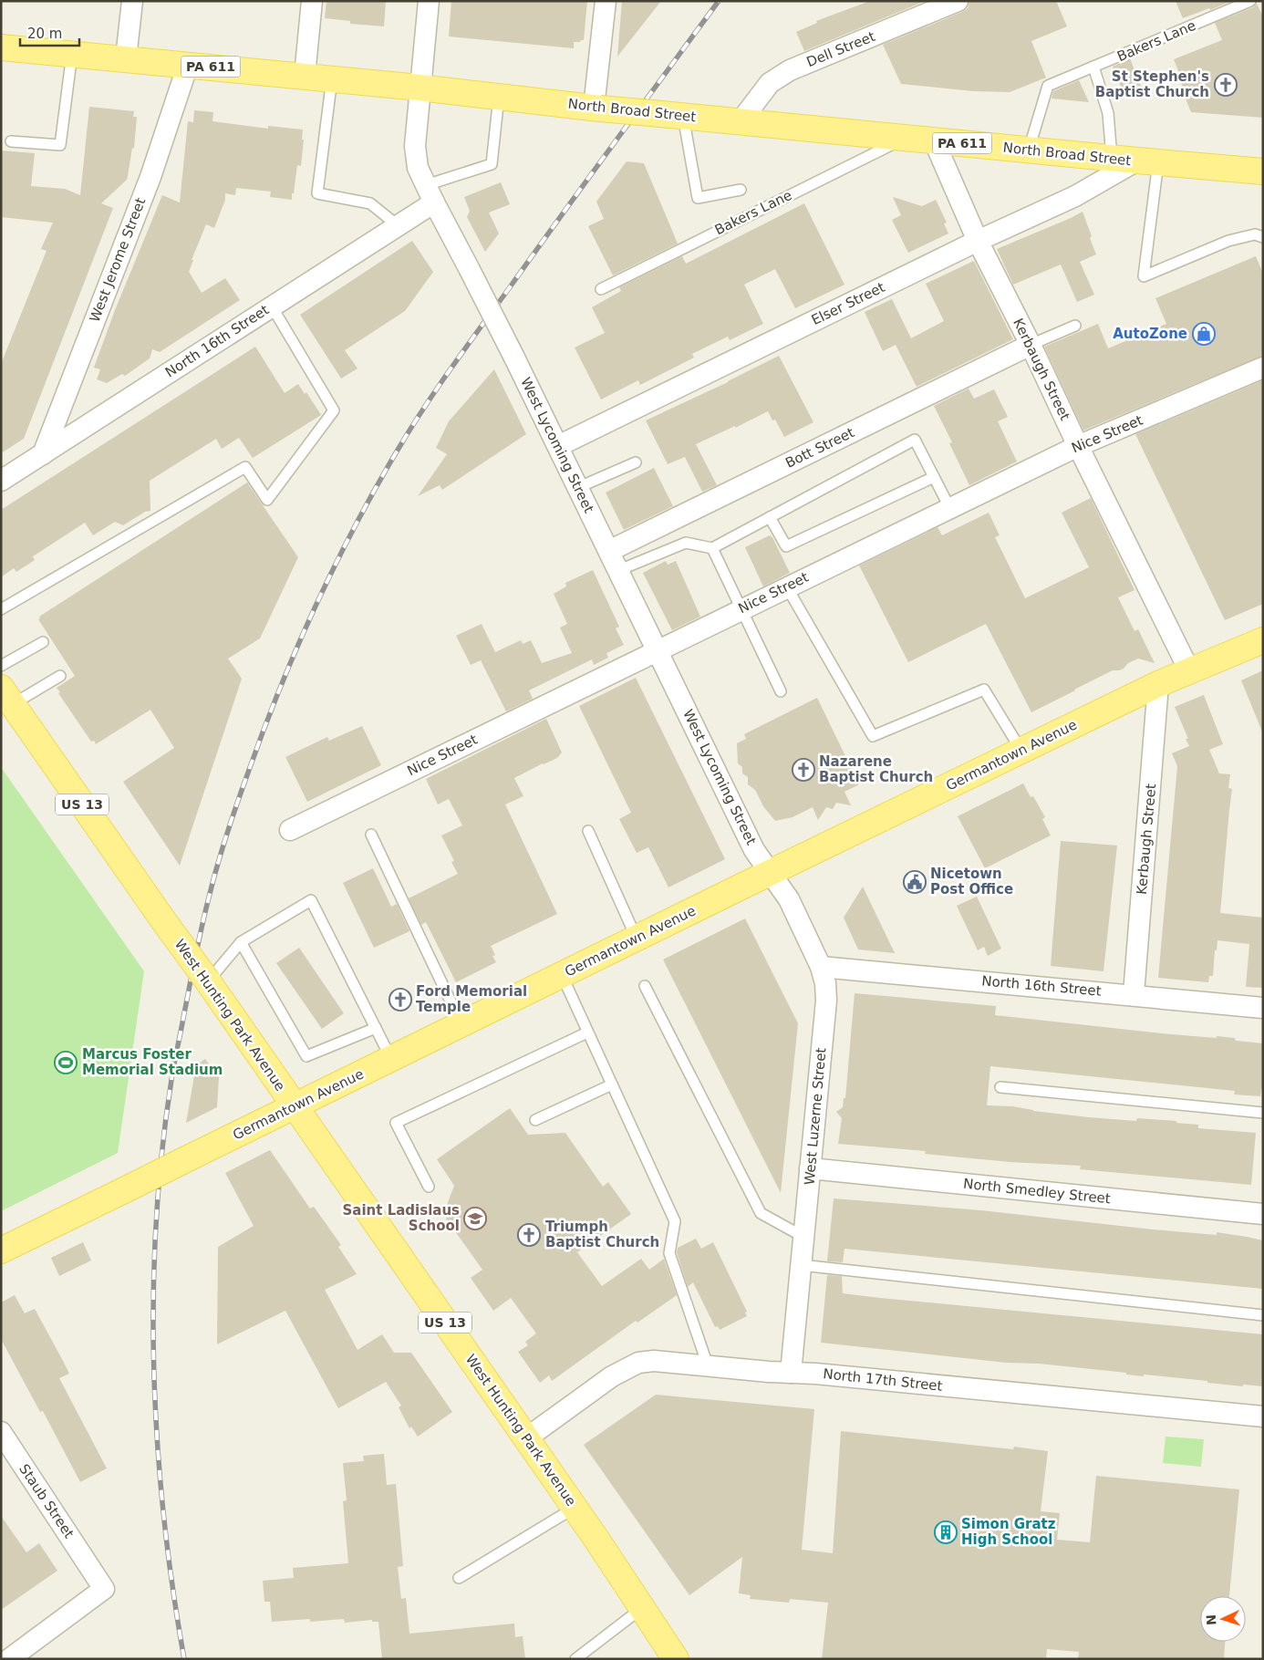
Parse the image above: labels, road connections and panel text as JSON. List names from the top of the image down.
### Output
{
  "streets": {
    "main road": [
      "PA 611",
      "North Broad Street",
      "Germantown Avenue",
      "US 13",
      "West Hunting Park Avenue"
    ],
    "street": [
      "Dell Street",
      "West Jerome Street",
      "Elser Street",
      "North 16th Street",
      "Kerbaugh Street",
      "Nice Street",
      "West Lycoming Street",
      "Bott Street",
      "West Luzerne Street",
      "North Smedley Street",
      "North 17th Street",
      "Staub Street"
    ],
    "lane": ["Bakers Lane"]
  },
  "crossings": [
    ["Bakers Lane", "North Broad Street"],
    ["Dell Street", "North Broad Street"],
    ["North Broad Street", "West Jerome Street"],
    ["North Broad Street", "Elser Street"],
    ["North Broad Street", "Kerbaugh Street"],
    ["North Broad Street", "West Lycoming Street"],
    ["West Jerome Street", "North 16th Street"],
    ["Elser Street", "Kerbaugh Street"],
    ["Elser Street", "West Lycoming Street"],
    ["North 16th Street", "Kerbaugh Street"],
    ["North 16th Street", "West Lycoming Street"],
    ["North 16th Street", "West Luzerne Street"],
    ["Kerbaugh Street", "Nice Street"],
    ["Kerbaugh Street", "Bott Street"],
    ["Kerbaugh Street", "Germantown Avenue"],
    ["Nice Street", "West Lycoming Street"],
    ["West Lycoming Street", "Bott Street"],
    ["West Lycoming Street", "Germantown Avenue"],
    ["West Lycoming Street", "West Luzerne Street"],
    ["Germantown Avenue", "West Hunting Park Avenue"],
    ["Germantown Avenue", "West Luzerne Street"],
    ["West Hunting Park Avenue", "North 17th Street"],
    ["West Luzerne Street", "North Smedley Street"],
    ["West Luzerne Street", "North 17th Street"]
  ],
  "places": {
    "church": [
      "St Stephen's Baptist Church",
      "Nazarene Baptist Church",
      "Ford Memorial Temple",
      "Triumph Baptist Church"
    ],
    "shop": ["AutoZone"],
    "public building": ["Nicetown Post Office"],
    "sports": ["Marcus Foster Memorial Stadium"],
    "school or university": ["Saint Ladislaus School"],
    "building": ["Simon Gratz High School"]
  },
  "scale_bar": "20 m",
  "north": "left"
}
